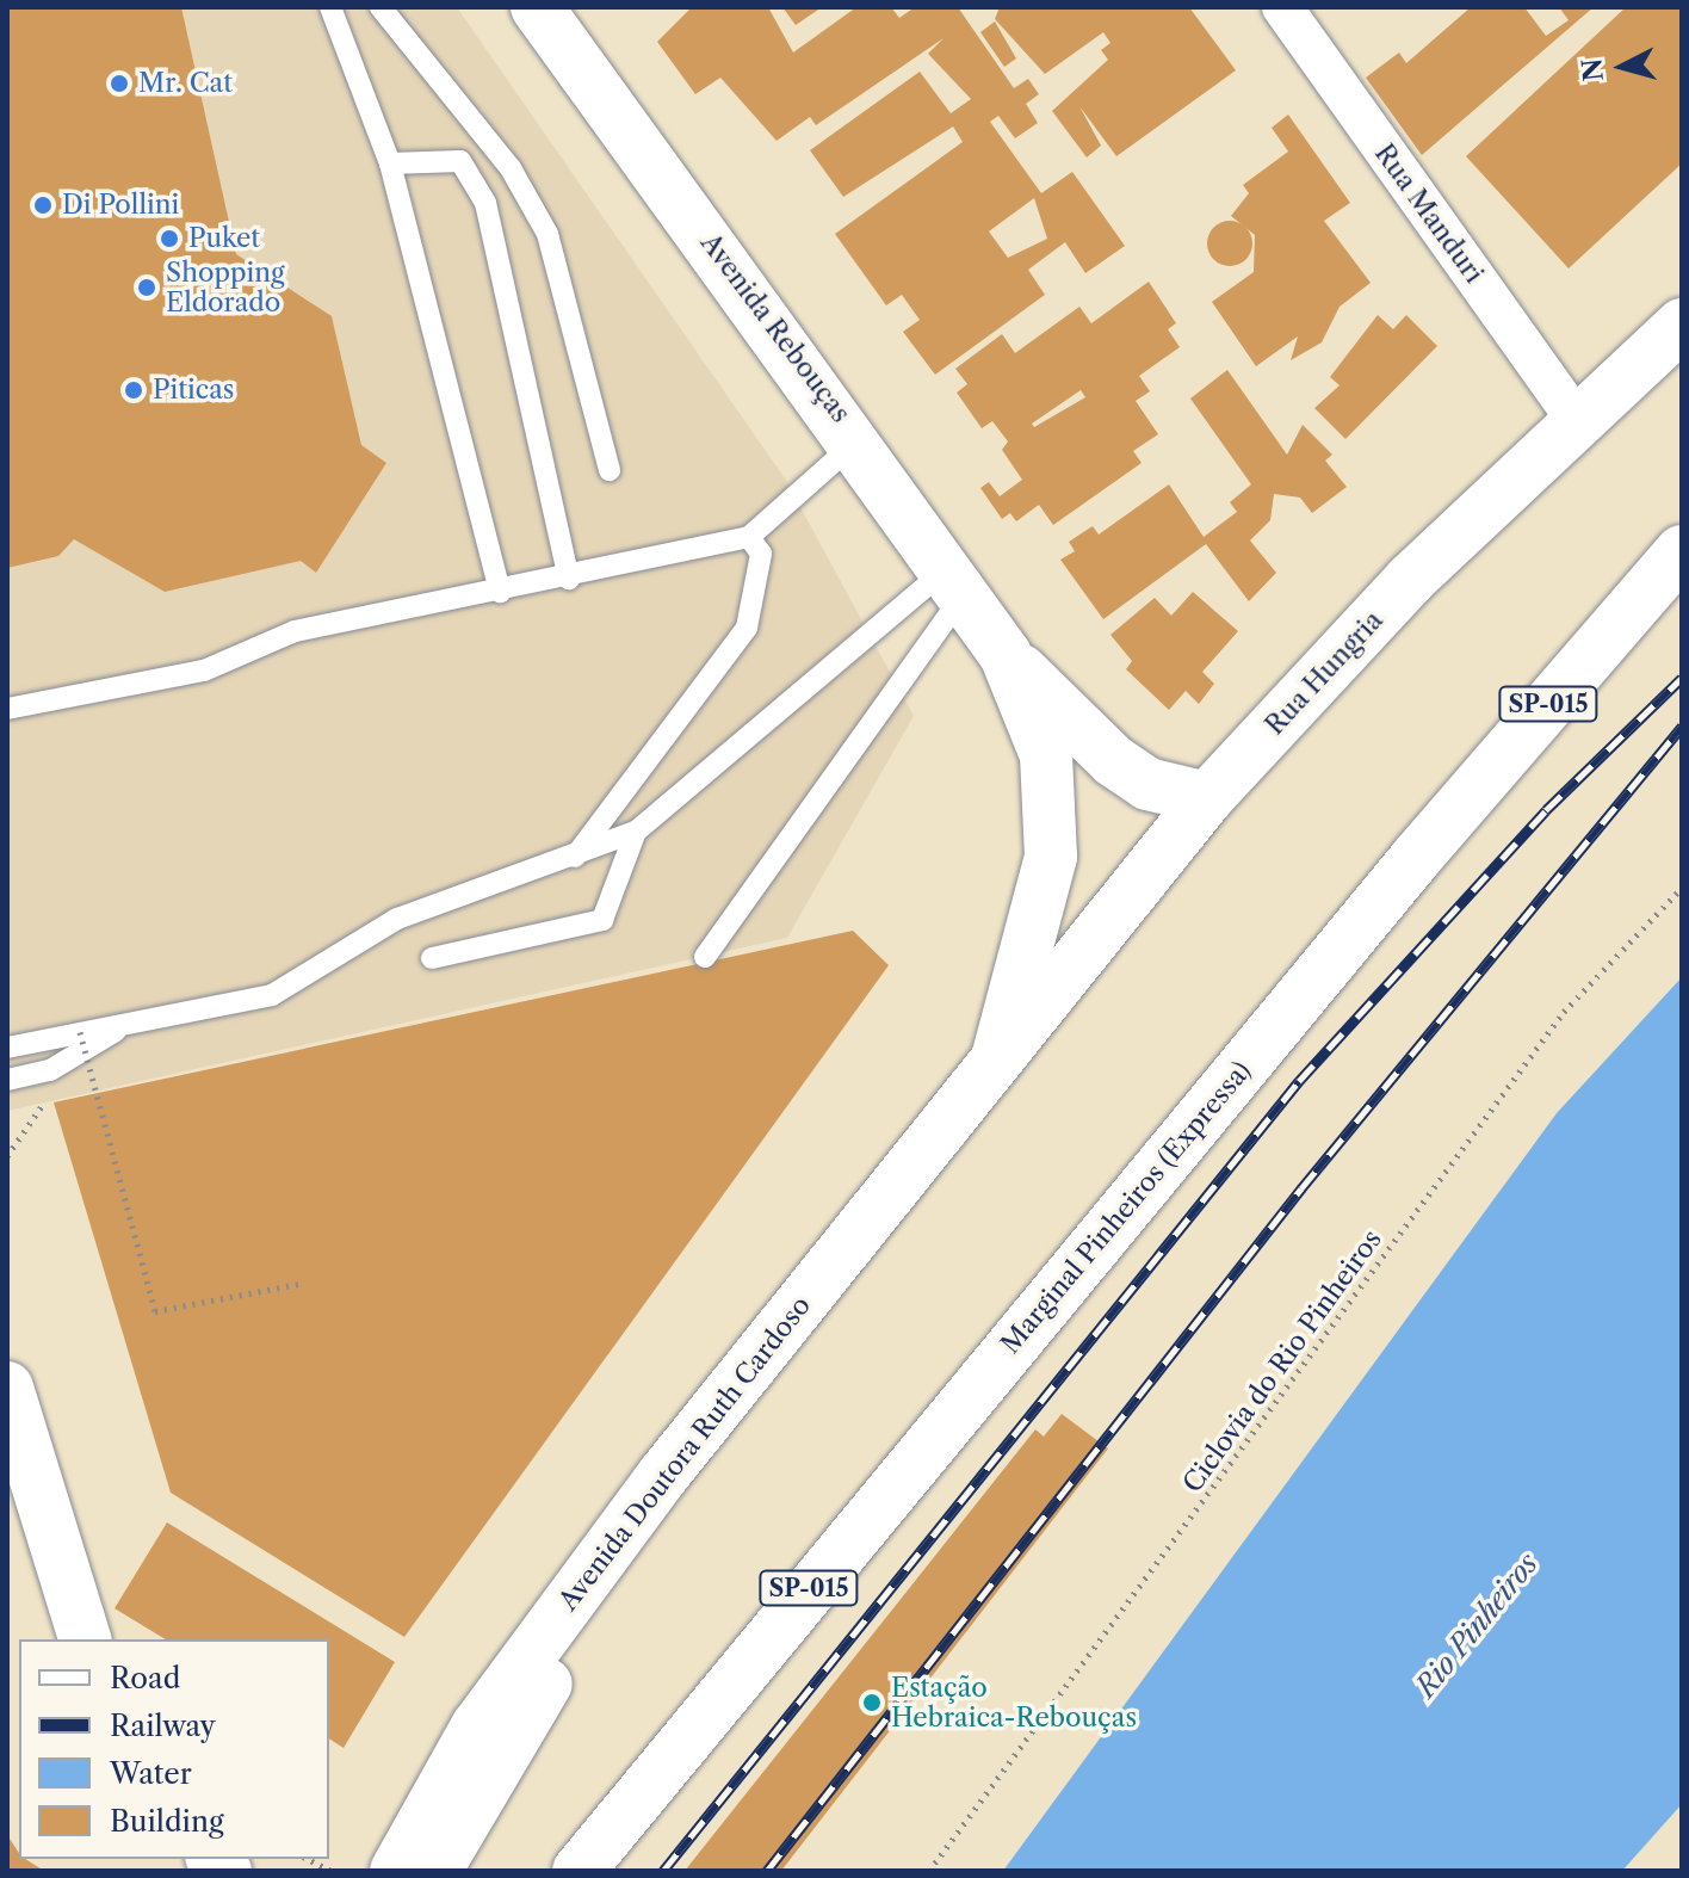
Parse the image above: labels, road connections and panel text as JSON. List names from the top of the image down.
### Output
{
  "streets": {
    "main road": [
      "Avenida Rebouças",
      "Rua Hungria",
      "SP-015",
      "Marginal Pinheiros (Expressa)",
      "Avenida Doutora Ruth Cardoso"
    ],
    "street": ["Rua Manduri"],
    "path": ["Ciclovia do Rio Pinheiros"]
  },
  "crossings": [
    ["Rua Manduri", "Rua Hungria"],
    ["Avenida Rebouças", "Rua Hungria"],
    ["Avenida Rebouças", "Avenida Doutora Ruth Cardoso"],
    ["Rua Hungria", "Avenida Doutora Ruth Cardoso"]
  ],
  "water": ["Rio Pinheiros"],
  "places": [
    "Mr. Cat",
    "Di Pollini",
    "Puket",
    "Shopping Eldorado",
    "Piticas",
    "Estação Hebraica-Rebouças"
  ],
  "legend": [
    "Road",
    "Railway",
    "Water",
    "Building"
  ],
  "north": "left"
}
